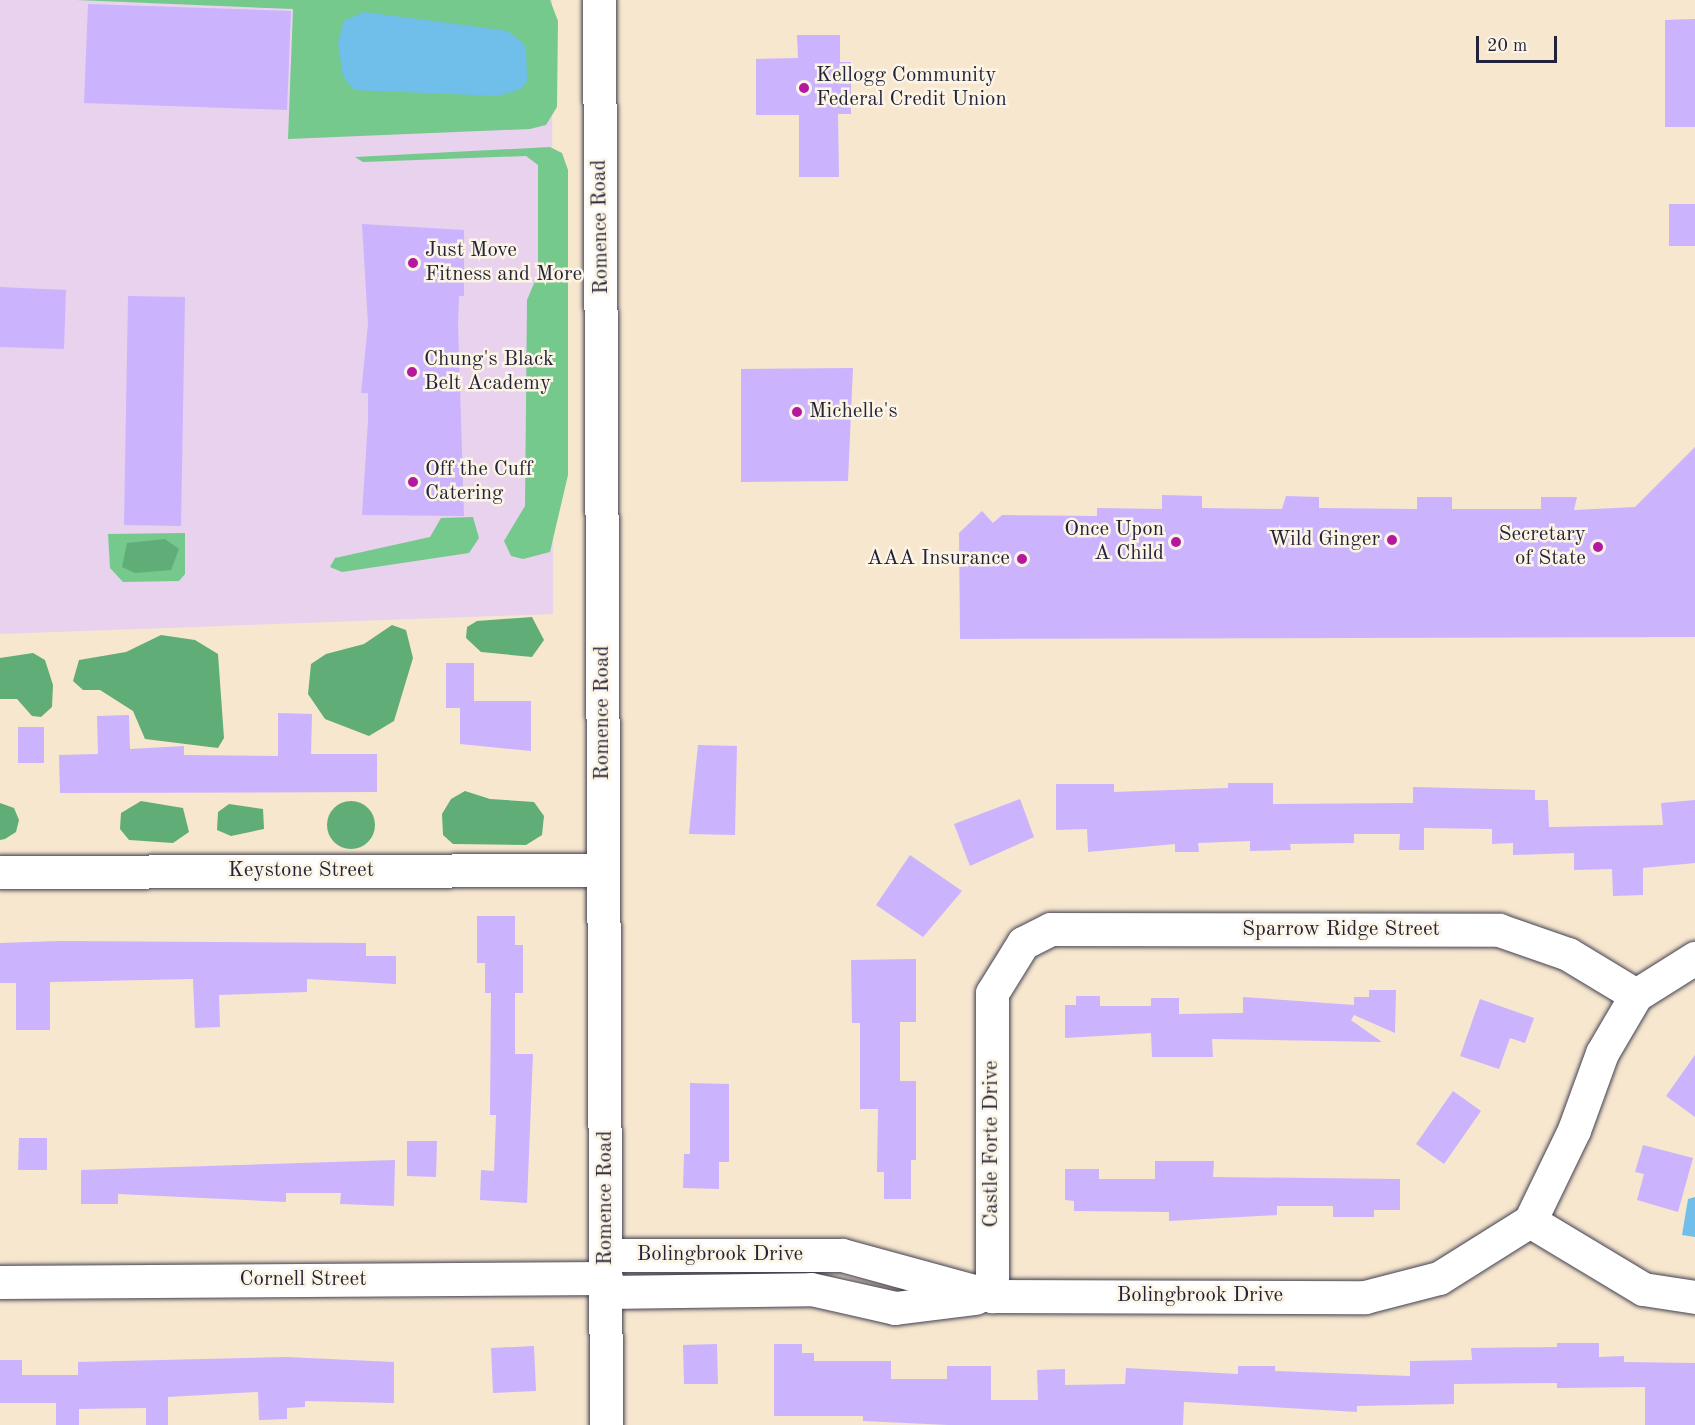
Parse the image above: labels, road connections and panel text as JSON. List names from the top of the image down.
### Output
{
  "streets": {
    "street": [
      "Romence Road",
      "Keystone Street",
      "Sparrow Ridge Street",
      "Castle Forte Drive",
      "Bolingbrook Drive",
      "Cornell Street"
    ]
  },
  "crossings": [
    ["Romence Road", "Keystone Street"],
    ["Romence Road", "Bolingbrook Drive"],
    ["Romence Road", "Cornell Street"],
    ["Sparrow Ridge Street", "Castle Forte Drive"],
    ["Castle Forte Drive", "Bolingbrook Drive"],
    ["Bolingbrook Drive", "Cornell Street"]
  ],
  "places": [
    "Kellogg Community Federal Credit Union",
    "Just Move Fitness and More",
    "Chung's Black Belt Academy",
    "Michelle's",
    "Off the Cuff Catering",
    "Wild Ginger",
    "Once Upon A Child",
    "Secretary of State",
    "AAA Insurance"
  ],
  "scale_bar": "20 m"
}
